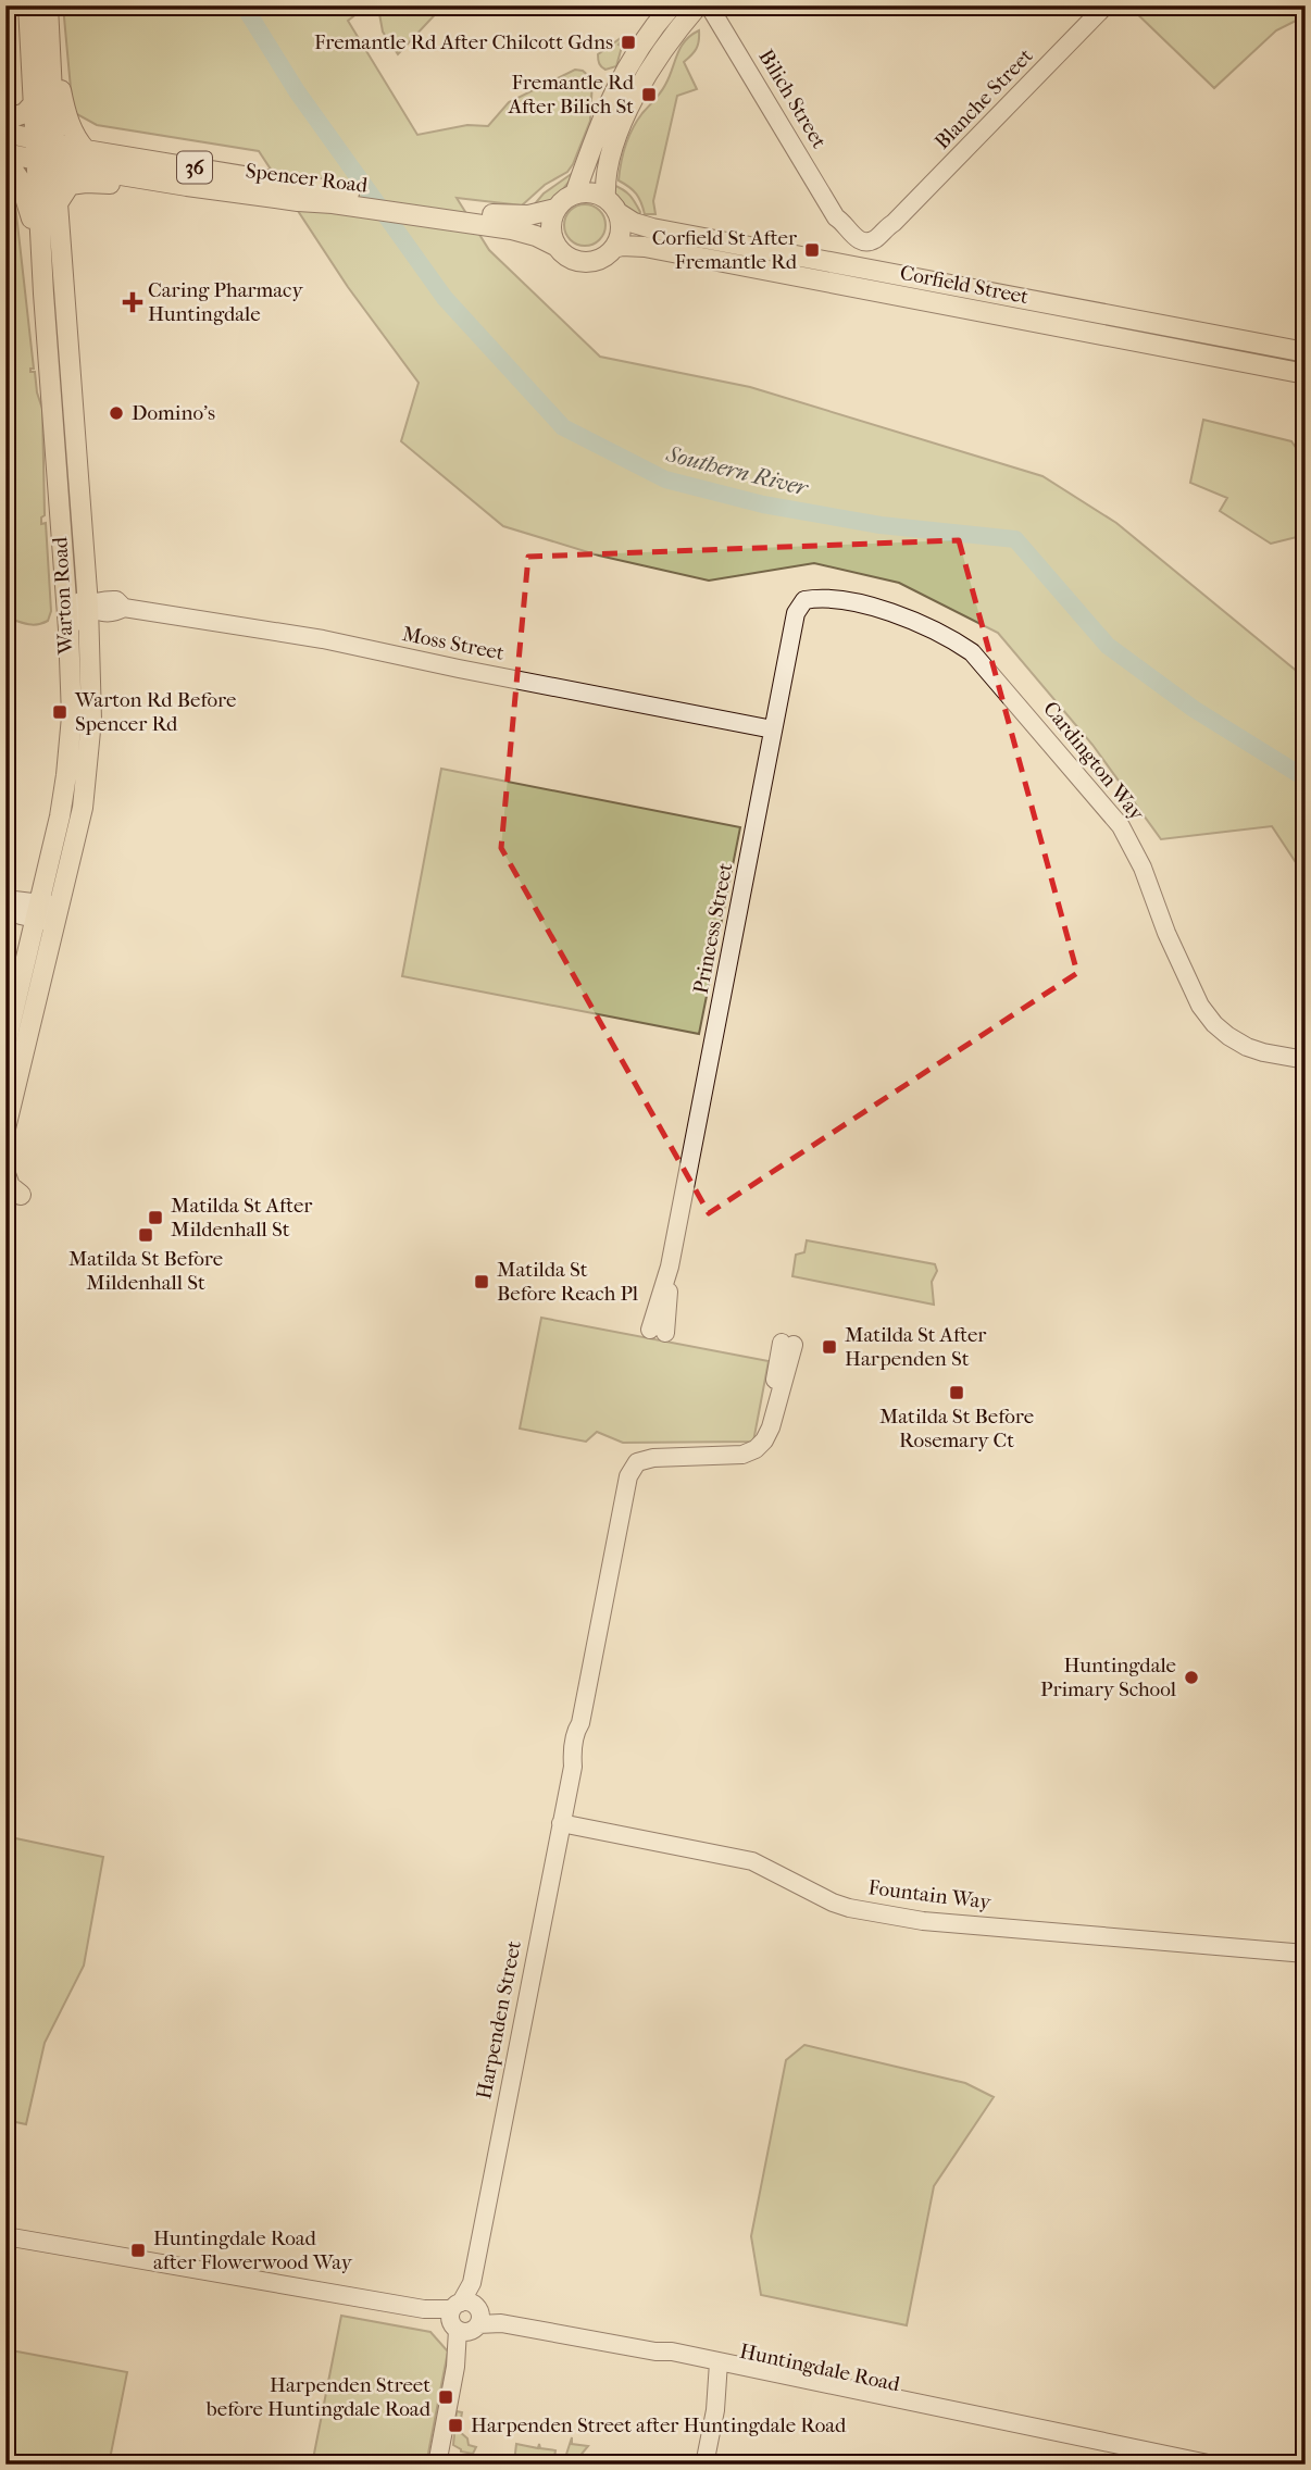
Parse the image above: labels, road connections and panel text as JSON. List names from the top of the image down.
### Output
{
  "streets": {
    "main road": [
      "36",
      "Spencer Road",
      "Corfield Street",
      "Warton Road"
    ],
    "street": [
      "Bilich Street",
      "Blanche Street",
      "Moss Street",
      "Cardington Way",
      "Princess Street",
      "Fountain Way",
      "Harpenden Street",
      "Huntingdale Road"
    ]
  },
  "crossings": [
    ["Bilich Street", "Blanche Street"],
    ["36", "Spencer Road"],
    ["36", "Corfield Street"],
    ["Spencer Road", "Corfield Street"],
    ["Spencer Road", "Warton Road"],
    ["Warton Road", "Moss Street"],
    ["Moss Street", "Princess Street"],
    ["Cardington Way", "Princess Street"],
    ["Fountain Way", "Harpenden Street"],
    ["Harpenden Street", "Huntingdale Road"]
  ],
  "water": ["Southern River"],
  "places": {
    "transit": [
      "Fremantle Rd After Chilcott Gdns",
      "Fremantle Rd After Bilich St",
      "Corfield St After Fremantle Rd",
      "Warton Rd Before Spencer Rd",
      "Matilda St After Mildenhall St",
      "Matilda St Before Mildenhall St",
      "Matilda St Before Reach Pl",
      "Matilda St After Harpenden St",
      "Matilda St Before Rosemary Ct",
      "Huntingdale Road after Flowerwood Way",
      "Harpenden Street before Huntingdale Road",
      "Harpenden Street after Huntingdale Road"
    ],
    "health": ["Caring Pharmacy Huntingdale"],
    "other": ["Domino's", "Huntingdale Primary School"]
  }
}
